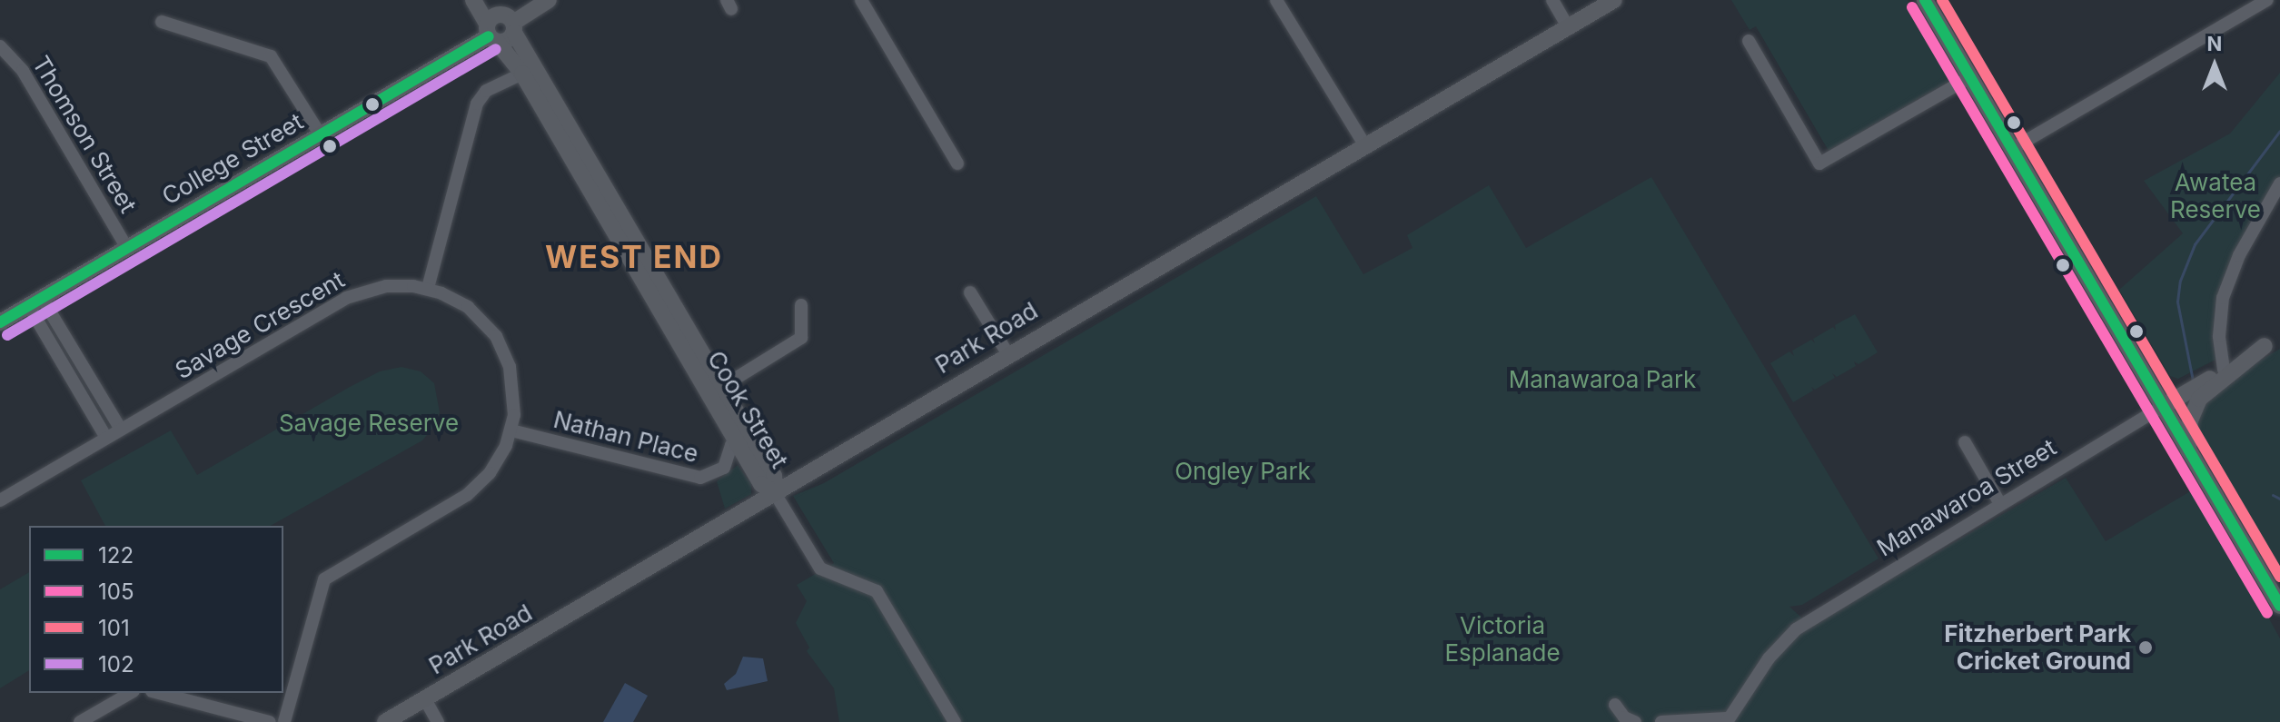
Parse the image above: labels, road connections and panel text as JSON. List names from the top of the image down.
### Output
{
  "streets": {
    "main road": ["College Street", "Park Road", "Cook Street"],
    "street": [
      "Thomson Street",
      "Savage Crescent",
      "Nathan Place",
      "Manawaroa Street"
    ]
  },
  "crossings": [
    ["Thomson Street", "College Street"],
    ["College Street", "Cook Street"],
    ["Savage Crescent", "Nathan Place"],
    ["Park Road", "Cook Street"],
    ["Cook Street", "Nathan Place"]
  ],
  "districts": ["WEST END"],
  "parks": [
    "Awatea Reserve",
    "Manawaroa Park",
    "Savage Reserve",
    "Ongley Park",
    "Victoria Esplanade"
  ],
  "places": ["Fitzherbert Park Cricket Ground"],
  "lines": [
    "transit line 122",
    "transit line 101",
    "transit line 105",
    "transit line 102"
  ],
  "legend": [
    "122",
    "105",
    "101",
    "102"
  ],
  "north": "top"
}
